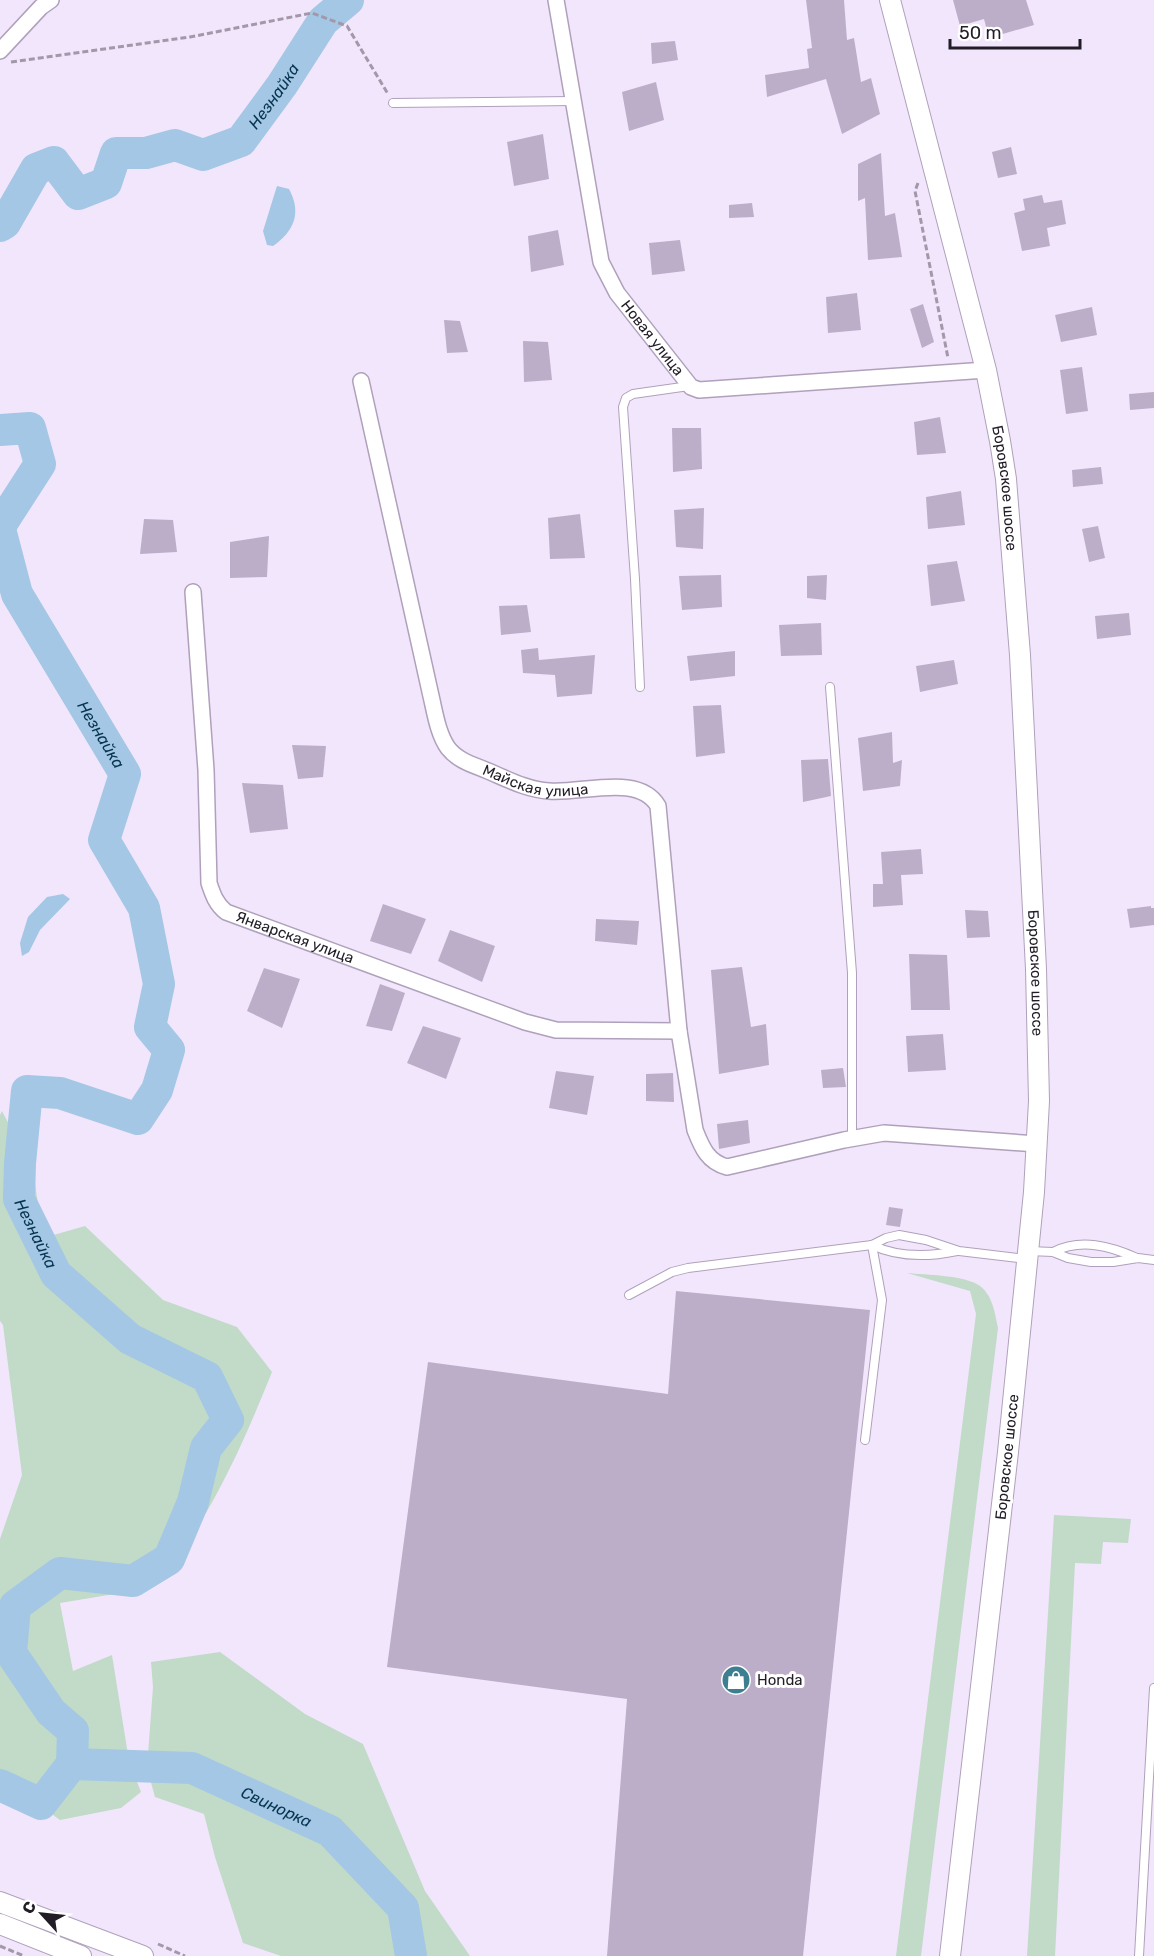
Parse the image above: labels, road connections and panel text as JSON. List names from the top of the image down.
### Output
{
  "streets": {
    "main road": ["Боровское шоссе"],
    "street": ["Новая улица", "Майская улица", "Январская улица"]
  },
  "crossings": [
    ["Новая улица", "Боровское шоссе"],
    ["Майская улица", "Январская улица"]
  ],
  "water": ["Незнайка", "Свинорка"],
  "places": {
    "shop": ["Honda"]
  },
  "scale_bar": "50 m",
  "north": "top left"
}
